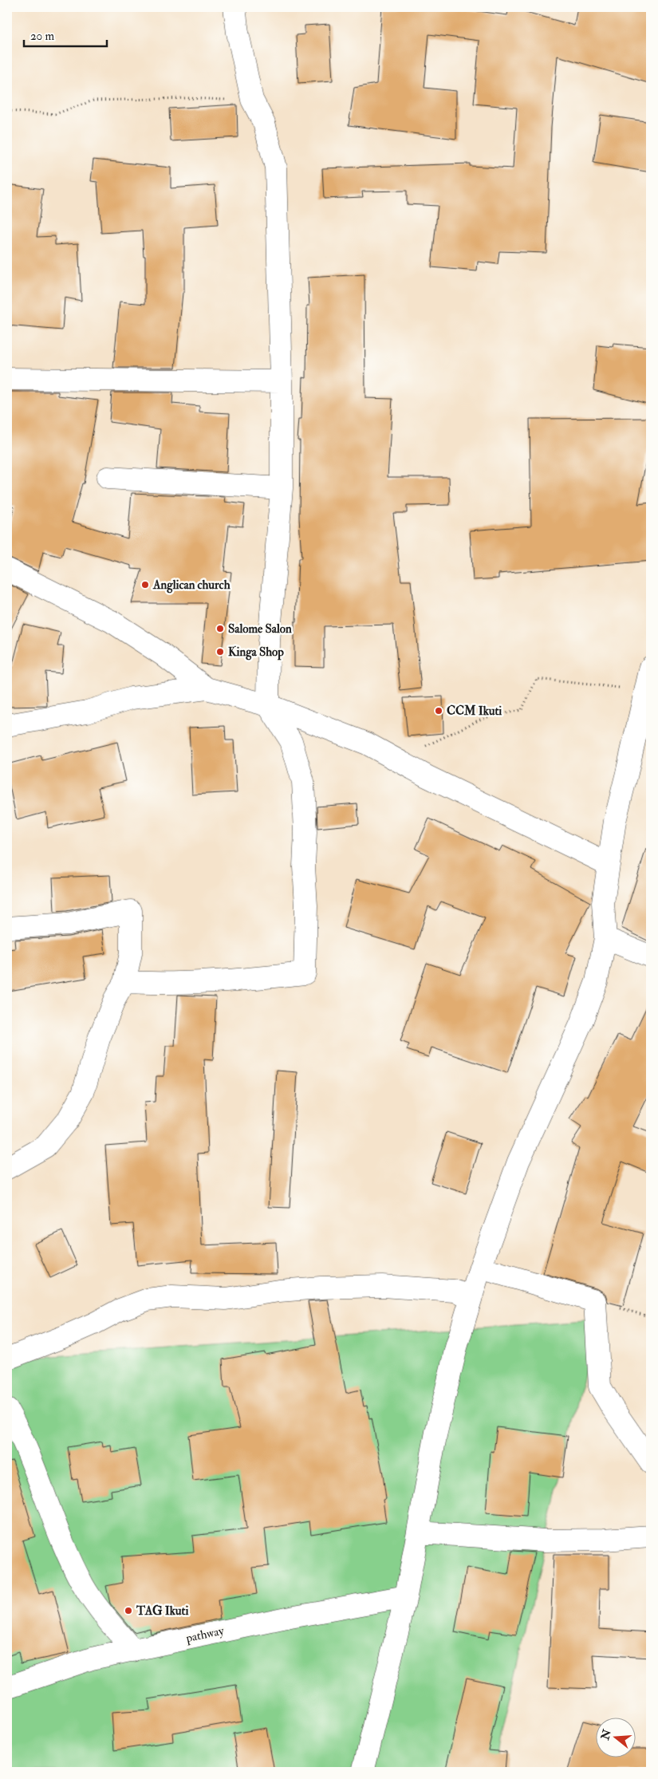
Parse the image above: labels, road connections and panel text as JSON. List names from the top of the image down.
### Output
{
  "streets": {
    "street": ["pathway"]
  },
  "places": [
    "Anglican church",
    "Salome Salon",
    "Kinga Shop",
    "CCM Ikuti",
    "TAG Ikuti"
  ],
  "scale_bar": "20 m",
  "north": "left"
}
